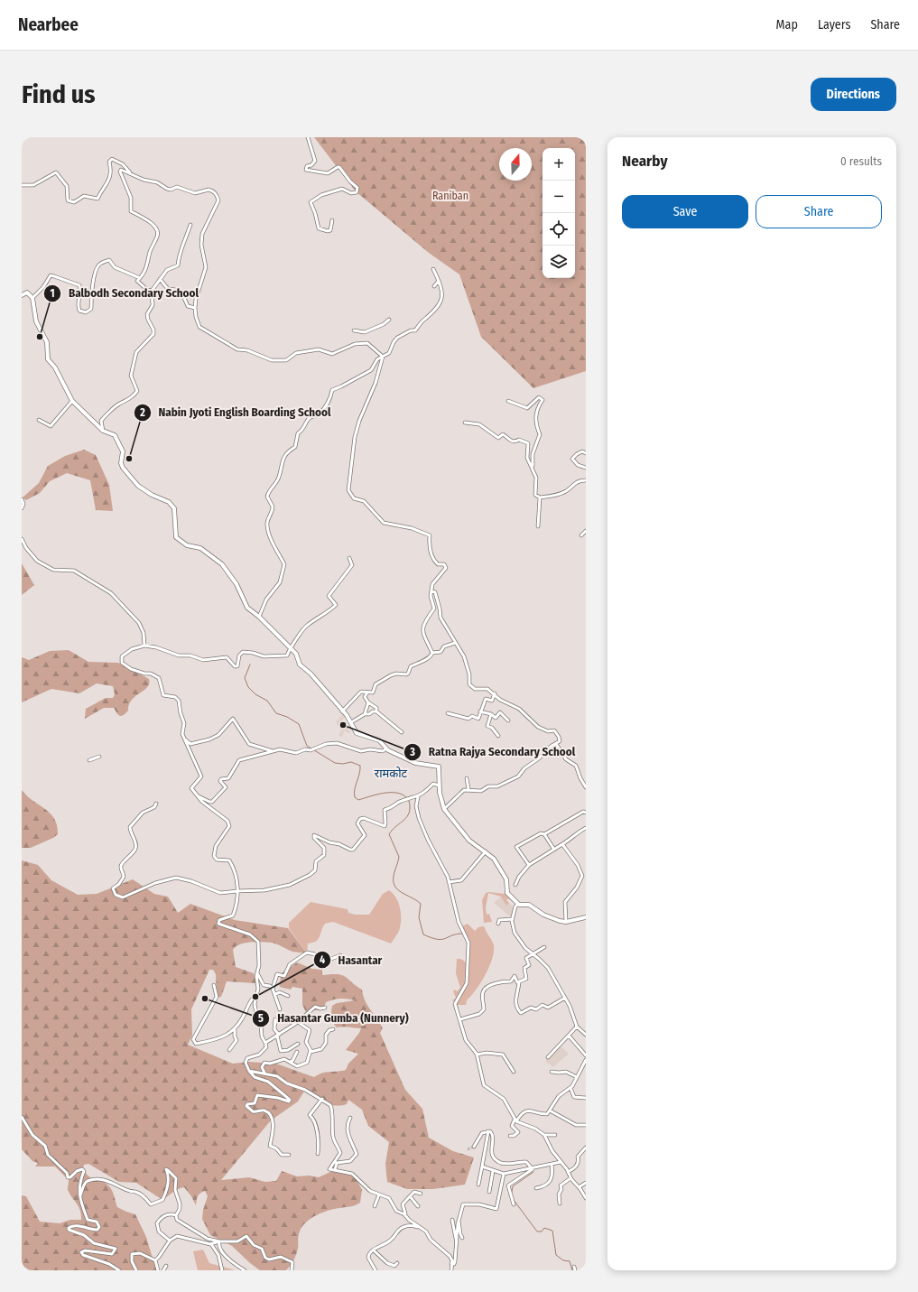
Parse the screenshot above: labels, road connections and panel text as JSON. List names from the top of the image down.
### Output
{
  "districts": ["रामकोट"],
  "parks": ["Raniban"],
  "places": [
    "Balbodh Secondary School",
    "Nabin Jyoti English Boarding School",
    "Ratna Rajya Secondary School",
    "Hasantar",
    "Hasantar Gumba (Nunnery)"
  ],
  "north": "top",
  "page": {
    "header": "Nearbee",
    "nav": ["Map", "Layers", "Share"],
    "buttons": [
      "Directions",
      ["Save", "Share"]
    ],
    "title": "Find us",
    "heading": ["Nearby", "0 results"],
    "map_buttons": ["+", "−"]
  }
}
